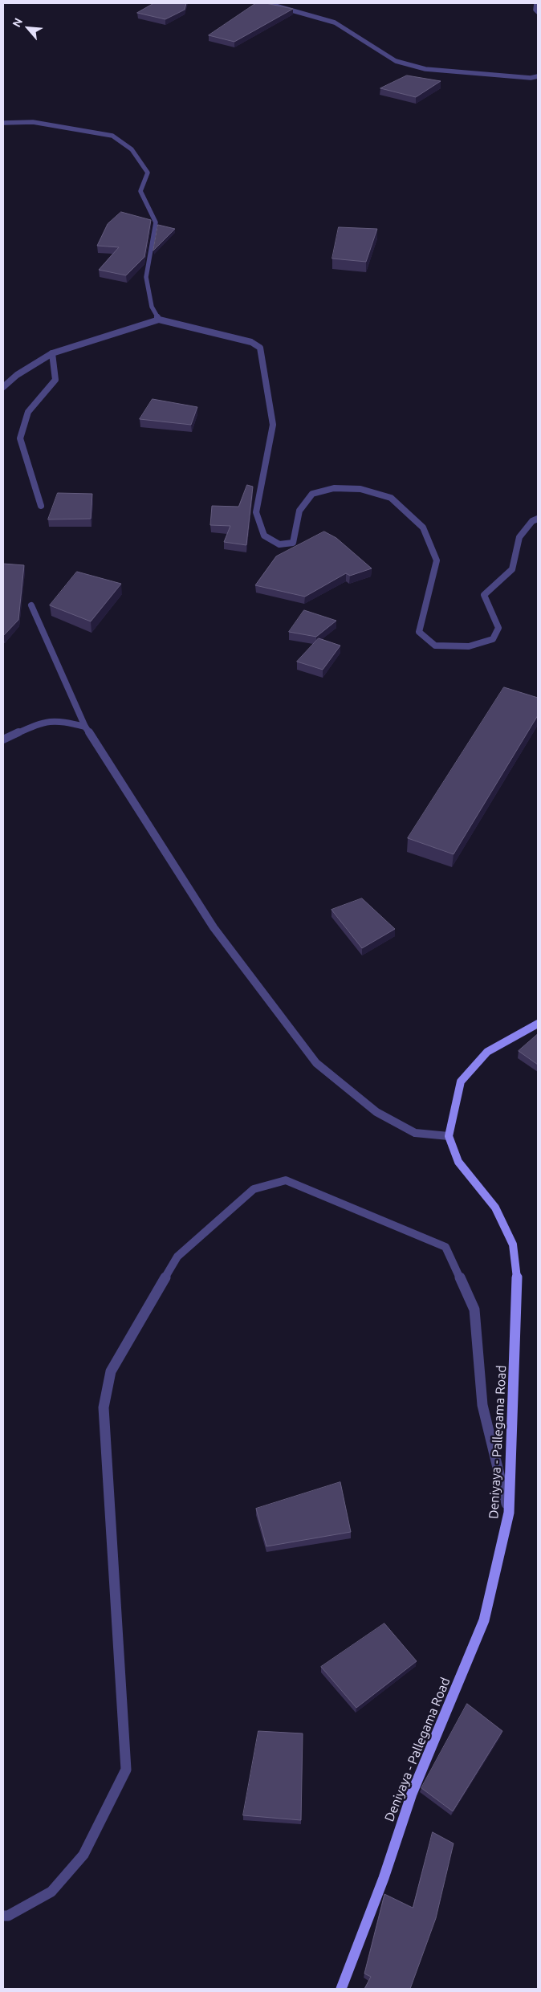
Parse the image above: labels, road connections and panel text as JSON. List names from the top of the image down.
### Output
{
  "streets": {
    "main road": ["Deniyaya - Pallegama Road"]
  },
  "north": "top left"
}
